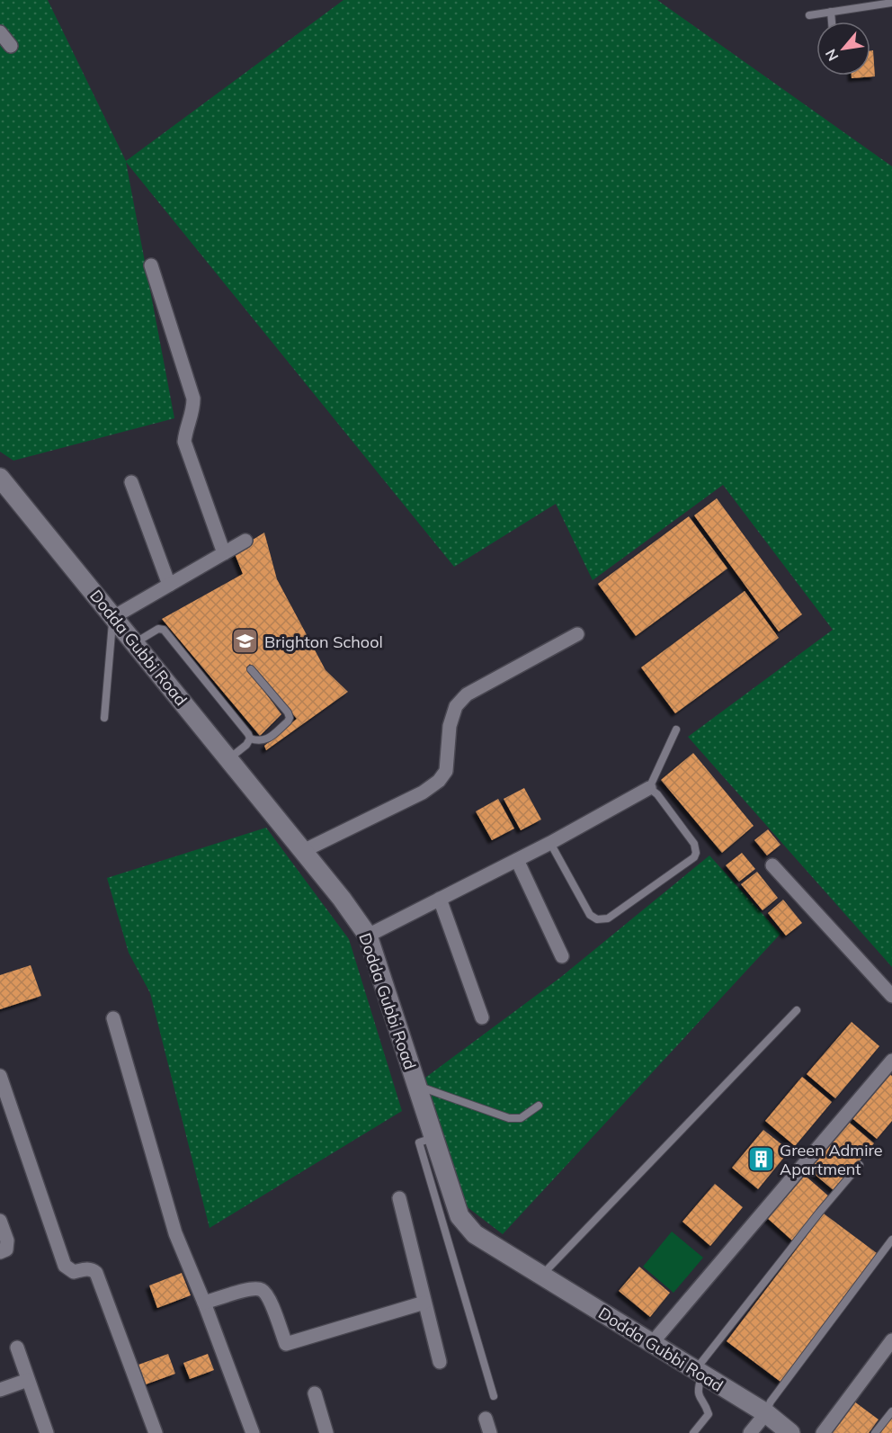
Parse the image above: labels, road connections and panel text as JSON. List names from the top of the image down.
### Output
{
  "streets": {
    "street": ["Dodda Gubbi Road"]
  },
  "places": {
    "school or university": ["Brighton School"],
    "building": ["Green Admire Apartment"]
  },
  "north": "bottom left"
}
